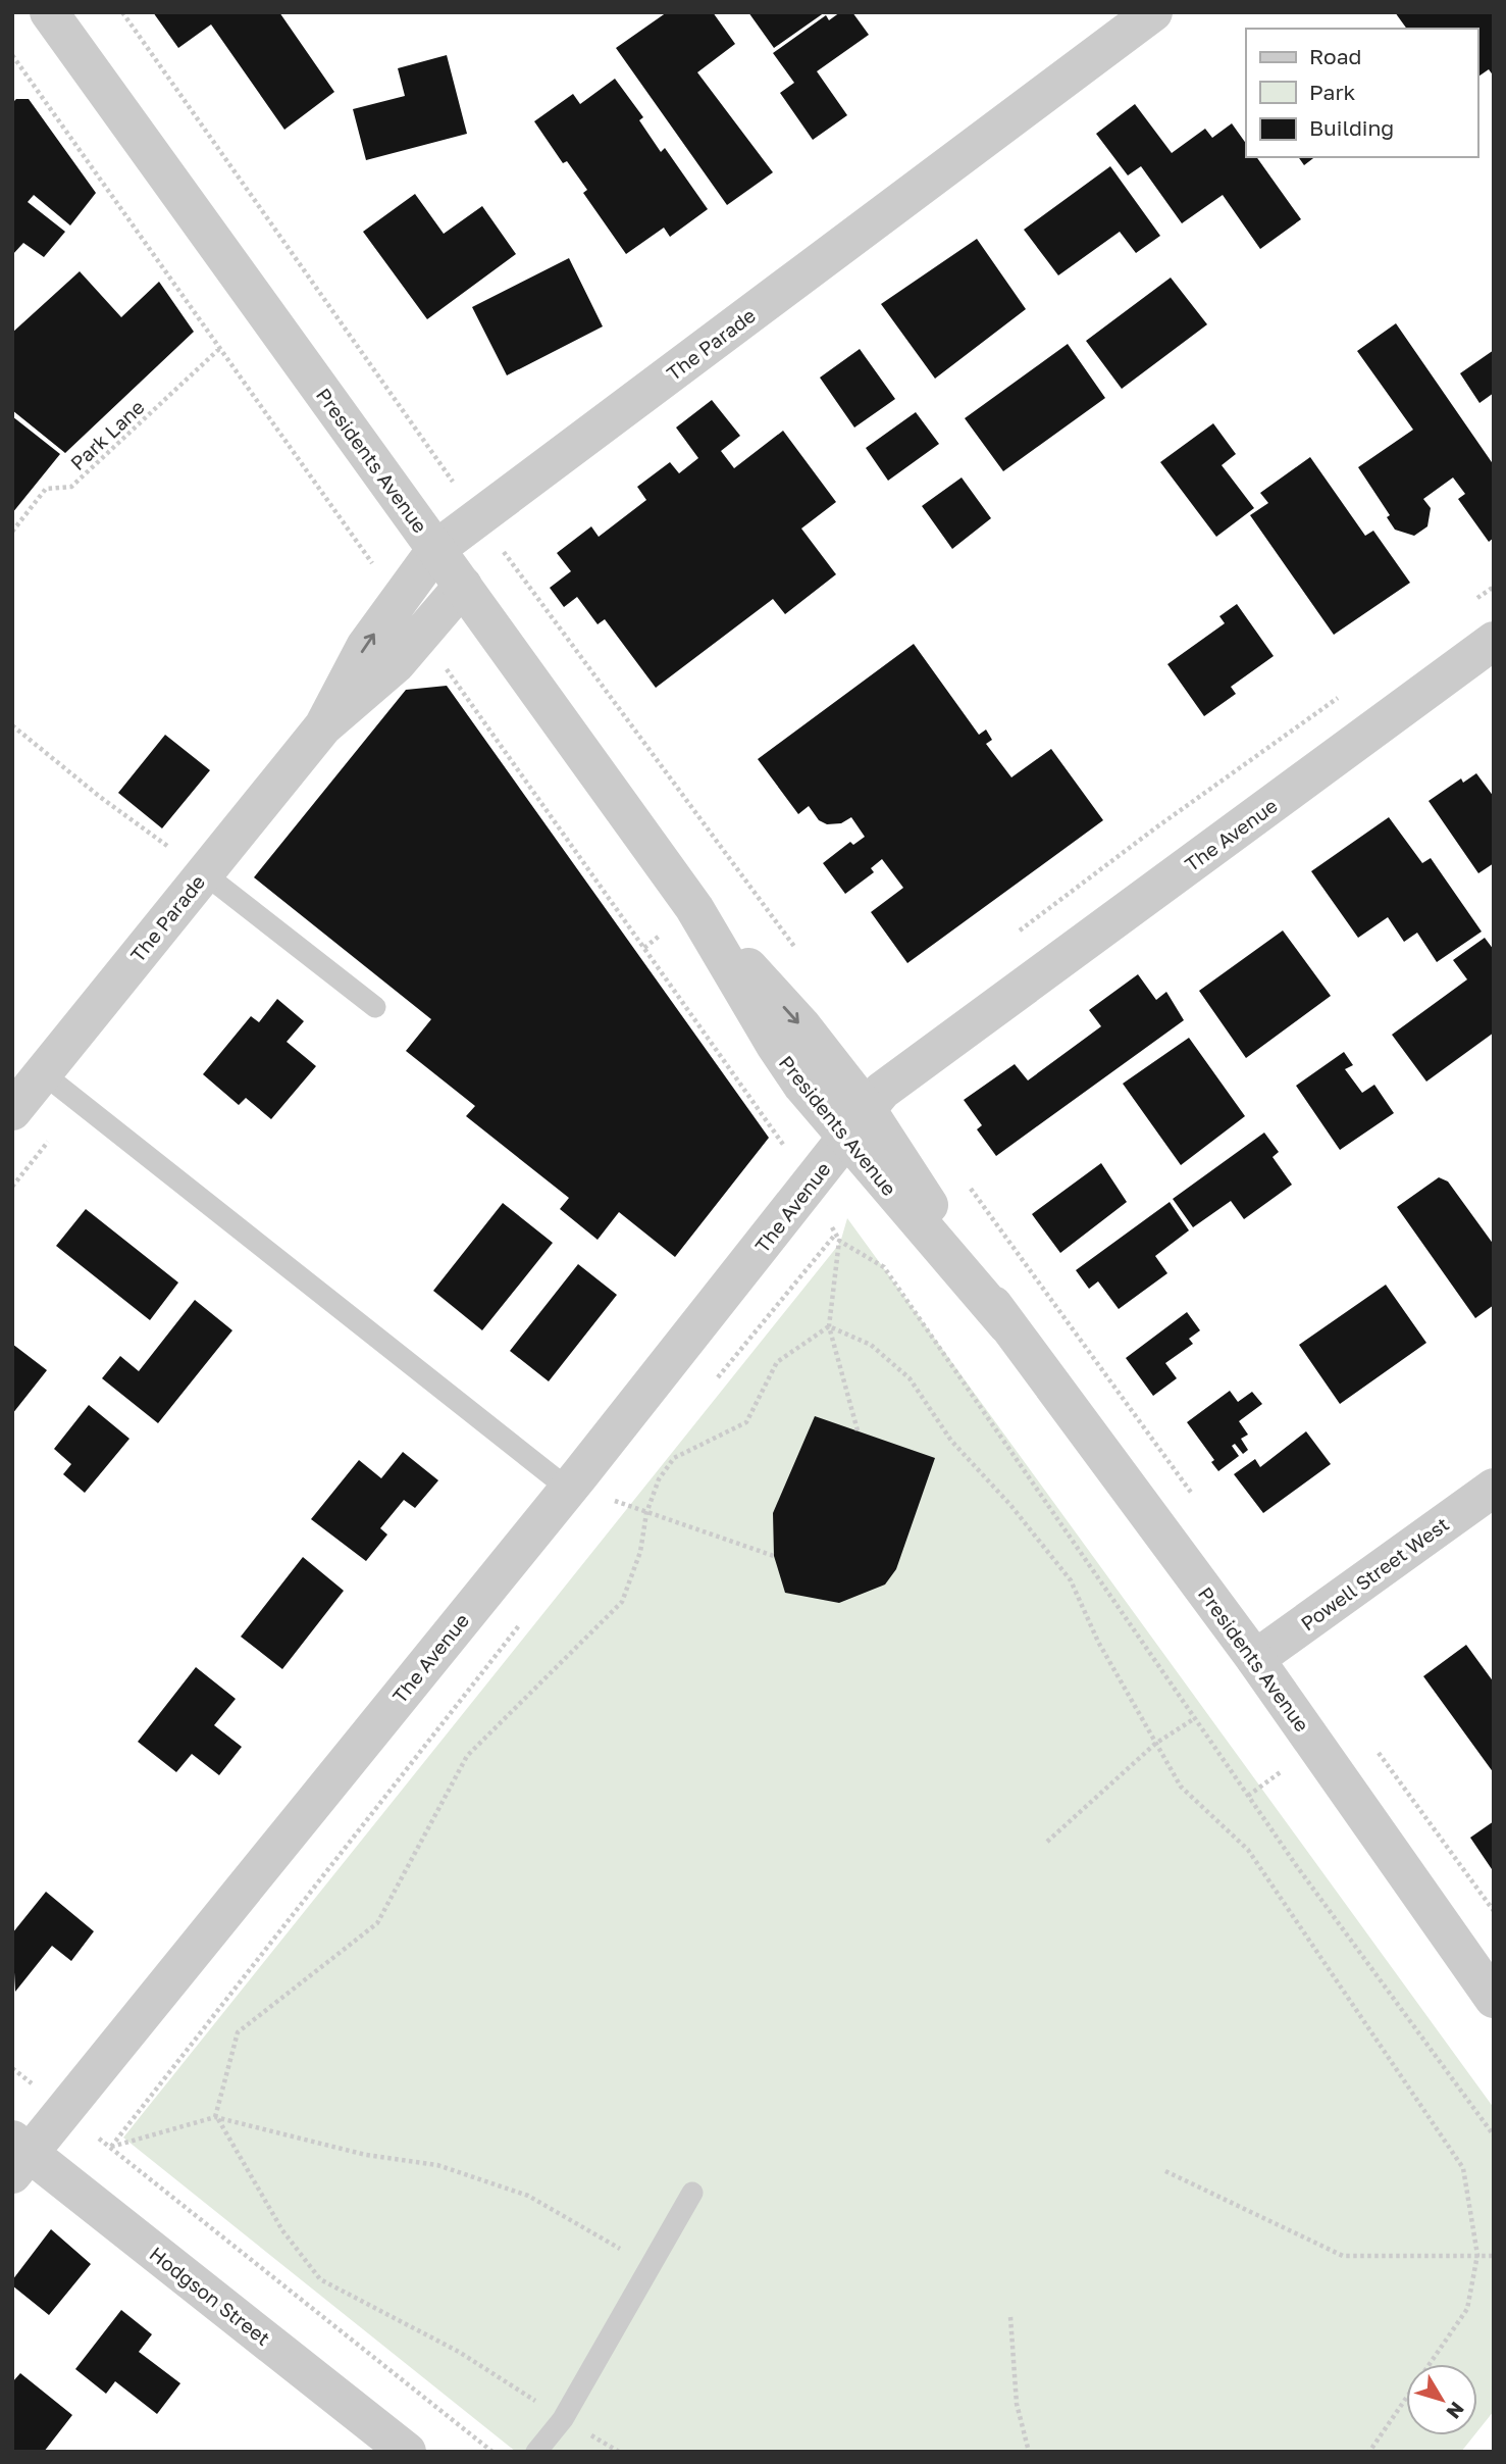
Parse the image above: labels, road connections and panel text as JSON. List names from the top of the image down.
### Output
{
  "streets": {
    "street": [
      "The Parade",
      "Presidents Avenue",
      "The Avenue",
      "Powell Street West",
      "Hodgson Street"
    ],
    "path": ["Park Lane"]
  },
  "crossings": [
    ["The Parade", "Presidents Avenue"],
    ["Presidents Avenue", "The Avenue"],
    ["Presidents Avenue", "Powell Street West"],
    ["The Avenue", "Hodgson Street"]
  ],
  "legend": ["Road", "Park", "Building"],
  "north": "bottom right"
}
